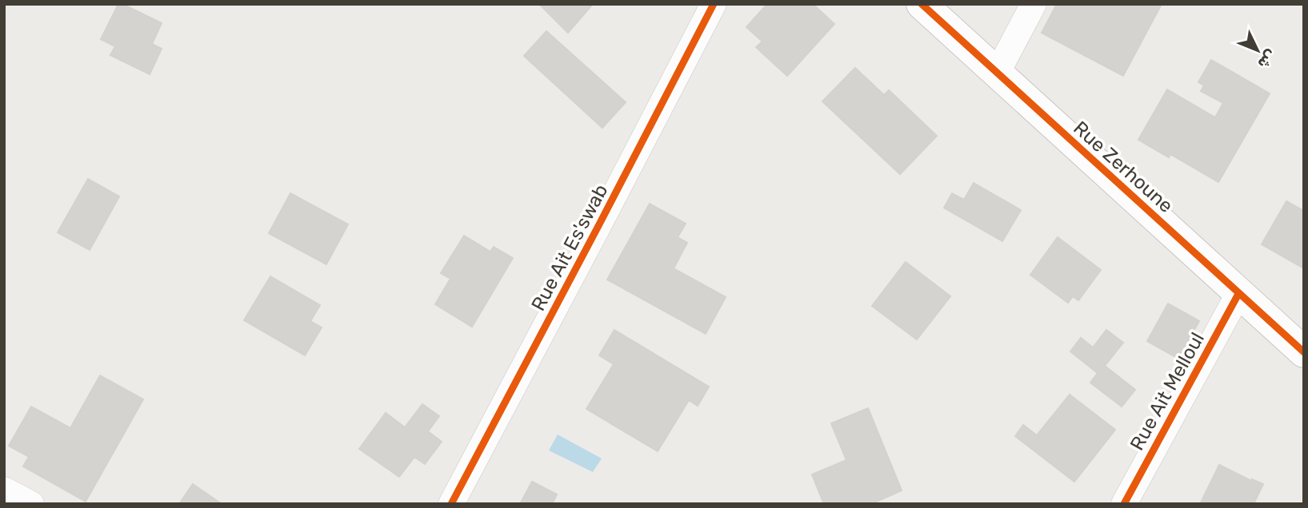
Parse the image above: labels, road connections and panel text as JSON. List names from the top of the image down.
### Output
{
  "streets": {
    "street": ["Rue Zerhoune", "Rue Ait Es'swab", "Rue Ait Melloul"]
  },
  "crossings": [
    ["Rue Zerhoune", "Rue Ait Melloul"]
  ],
  "north": "bottom right"
}
